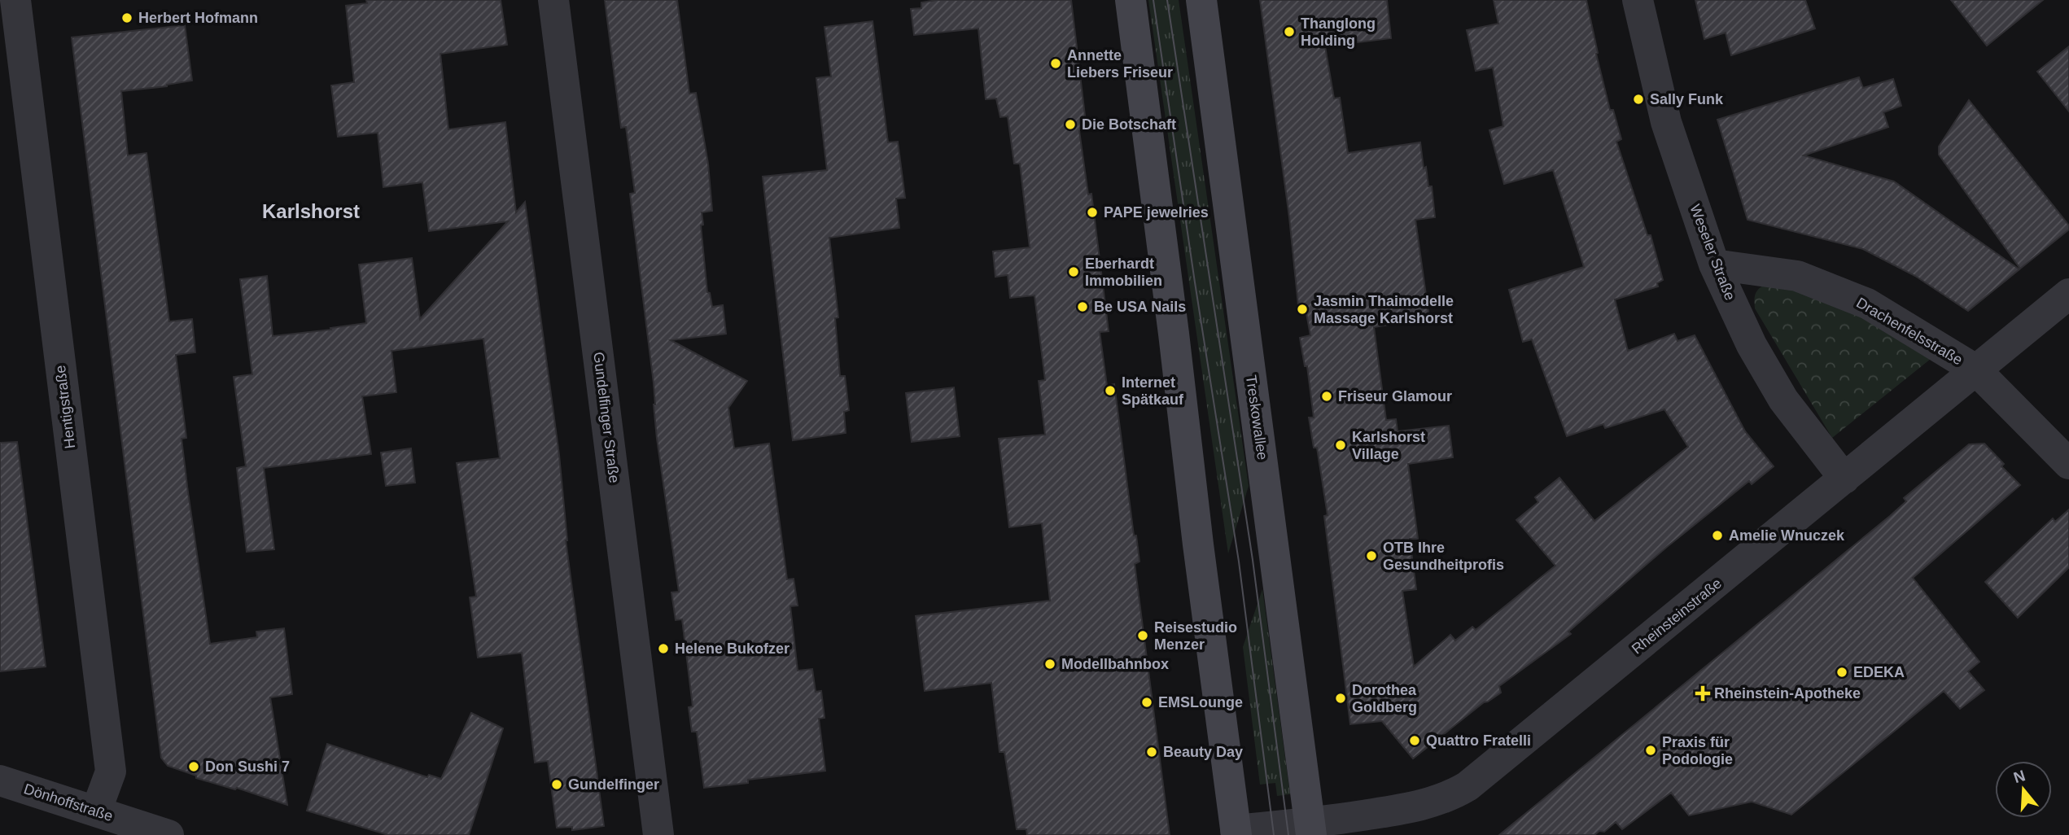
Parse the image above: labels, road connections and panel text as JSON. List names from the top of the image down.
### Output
{
  "streets": {
    "main road": ["Treskowallee"],
    "street": [
      "Weseler Straße",
      "Drachenfelsstraße",
      "Hentigstraße",
      "Gundelfinger Straße",
      "Rheinsteinstraße",
      "Dönhoffstraße"
    ]
  },
  "crossings": [
    ["Weseler Straße", "Drachenfelsstraße"],
    ["Weseler Straße", "Rheinsteinstraße"],
    ["Drachenfelsstraße", "Rheinsteinstraße"],
    ["Hentigstraße", "Dönhoffstraße"],
    ["Treskowallee", "Rheinsteinstraße"]
  ],
  "districts": ["Karlshorst"],
  "places": {
    "other": [
      "Herbert Hofmann",
      "Thanglong Holding",
      "Annette Liebers Friseur",
      "Sally Funk",
      "Die Botschaft",
      "PAPE jewelries",
      "Eberhardt Immobilien",
      "Be USA Nails",
      "Jasmin Thaimodelle Massage Karlshorst",
      "Internet Spätkauf",
      "Friseur Glamour",
      "Karlshorst Village",
      "Amelie Wnuczek",
      "OTB Ihre Gesundheitprofis",
      "Reisestudio Menzer",
      "Helene Bukofzer",
      "Modellbahnbox",
      "EDEKA",
      "Dorothea Goldberg",
      "EMSLounge",
      "Quattro Fratelli",
      "Praxis für Podologie",
      "Beauty Day",
      "Don Sushi 7",
      "Gundelfinger"
    ],
    "health": ["Rheinstein-Apotheke"]
  },
  "north": "top"
}
